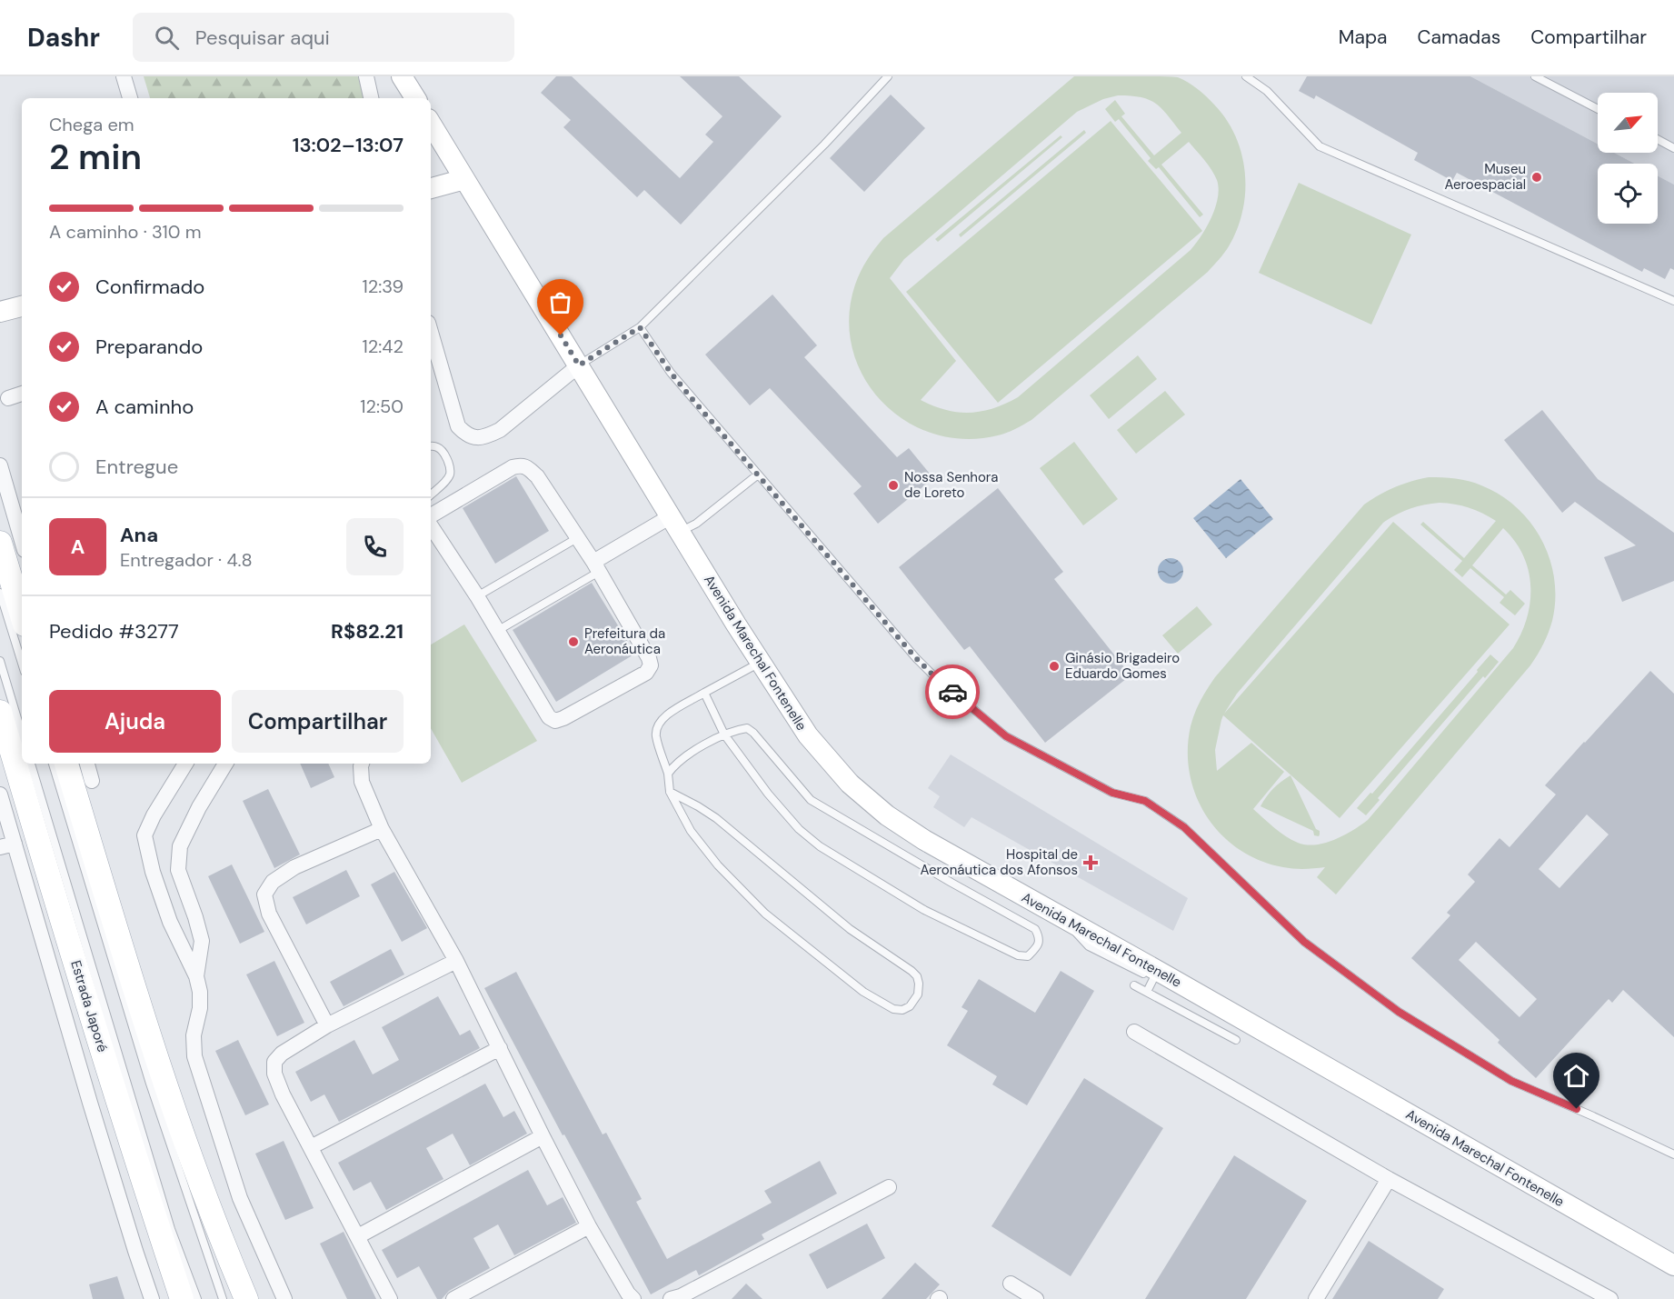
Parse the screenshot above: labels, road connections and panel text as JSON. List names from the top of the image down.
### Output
{
  "streets": {
    "main road": ["Avenida Marechal Fontenelle", "Estrada Japoré"]
  },
  "places": {
    "other": [
      "Museu Aeroespacial",
      "Nossa Senhora de Loreto",
      "Prefeitura da Aeronáutica",
      "Ginásio Brigadeiro Eduardo Gomes"
    ],
    "health": ["Hospital de Aeronáutica dos Afonsos"]
  },
  "north": "top right",
  "page": {
    "header": "Dashr",
    "search": "Pesquisar aqui",
    "nav": ["Mapa", "Camadas", "Compartilhar"],
    "heading": ["2 min", "Chega em", "13:02–13:07"],
    "panel": [
      "Ana",
      "Entregador · 4.8",
      "Pedido #3277",
      "R$82.21"
    ],
    "bar": "A caminho · 310 m",
    "list": [
      ["Confirmado", "12:39"],
      ["Preparando", "12:42"],
      ["A caminho", "12:50"],
      "Entregue"
    ],
    "round": "A",
    "buttons": ["Ajuda", "Compartilhar"]
  }
}
